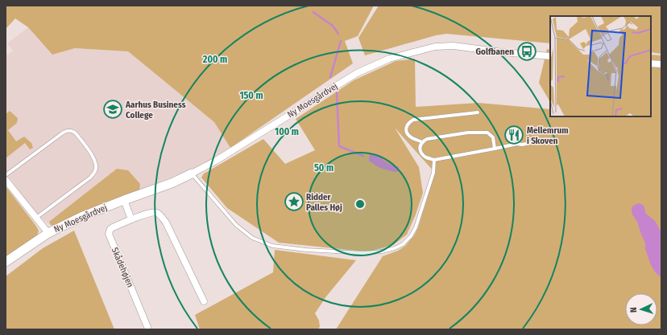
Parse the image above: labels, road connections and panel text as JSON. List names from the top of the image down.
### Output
{
  "streets": {
    "street": ["Ny Moesgårdvej", "Skådehøjen"]
  },
  "places": {
    "bus stop": ["Golfbanen"],
    "school or university": ["Aarhus Business College"],
    "restaurant": ["Mellemrum i Skoven"],
    "place": ["Ridder Palles Høj"]
  },
  "north": "left",
  "rings": [
    "200 m",
    "150 m",
    "100 m",
    "50 m"
  ]
}
